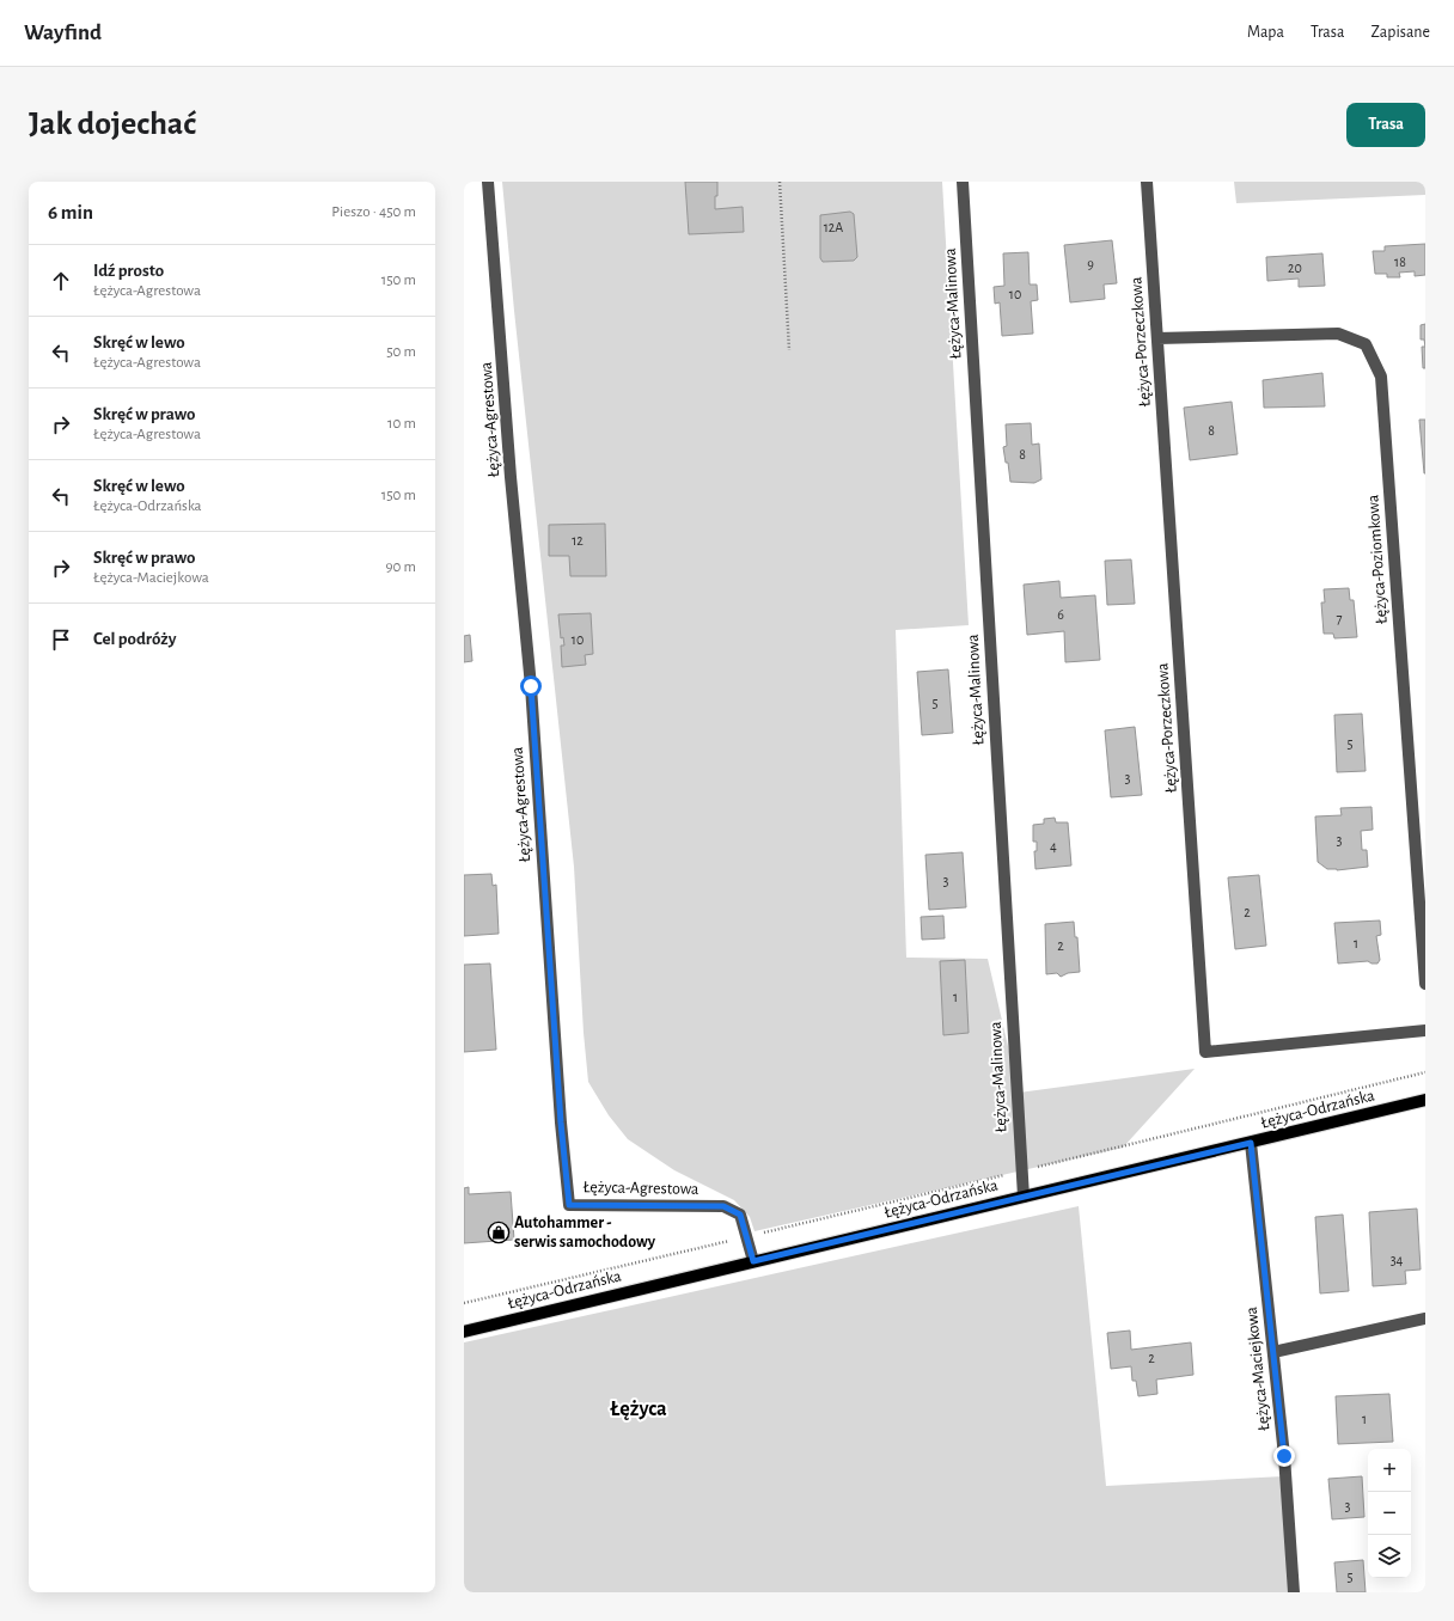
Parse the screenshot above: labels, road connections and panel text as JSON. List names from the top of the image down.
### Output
{
  "streets": {
    "main road": ["Łężyca-Odrzańska"],
    "street": [
      "Łężyca-Malinowa",
      "Łężyca-Porzeczkowa",
      "Łężyca-Agrestowa",
      "Łężyca-Poziomkowa",
      "Łężyca-Maciejkowa"
    ]
  },
  "crossings": [
    ["Łężyca-Malinowa", "Łężyca-Odrzańska"],
    ["Łężyca-Porzeczkowa", "Łężyca-Poziomkowa"],
    ["Łężyca-Agrestowa", "Łężyca-Odrzańska"],
    ["Łężyca-Odrzańska", "Łężyca-Maciejkowa"]
  ],
  "districts": ["Łężyca"],
  "places": {
    "shop": ["Autohammer - serwis samochodowy"]
  },
  "house_numbers": [
    "12A",
    "18",
    "9",
    "20",
    "10",
    "8",
    "8",
    "12",
    "6",
    "7",
    "10",
    "5",
    "5",
    "3",
    "3",
    "4",
    "3",
    "2",
    "1",
    "2",
    "1",
    "34",
    "2",
    "1",
    "3",
    "5"
  ],
  "page": {
    "header": "Wayfind",
    "nav": ["Mapa", "Trasa", "Zapisane"],
    "buttons": "Trasa",
    "title": "Jak dojechać",
    "heading": ["6 min", "Pieszo · 450 m"],
    "list": [
      ["Idź prosto", "Łężyca-Agrestowa", "150 m"],
      ["Skręć w lewo", "Łężyca-Agrestowa", "50 m"],
      ["Skręć w prawo", "Łężyca-Agrestowa", "10 m"],
      ["Skręć w lewo", "Łężyca-Odrzańska", "150 m"],
      ["Skręć w prawo", "Łężyca-Maciejkowa", "90 m"],
      "Cel podróży"
    ],
    "map_buttons": ["+", "−"]
  }
}
